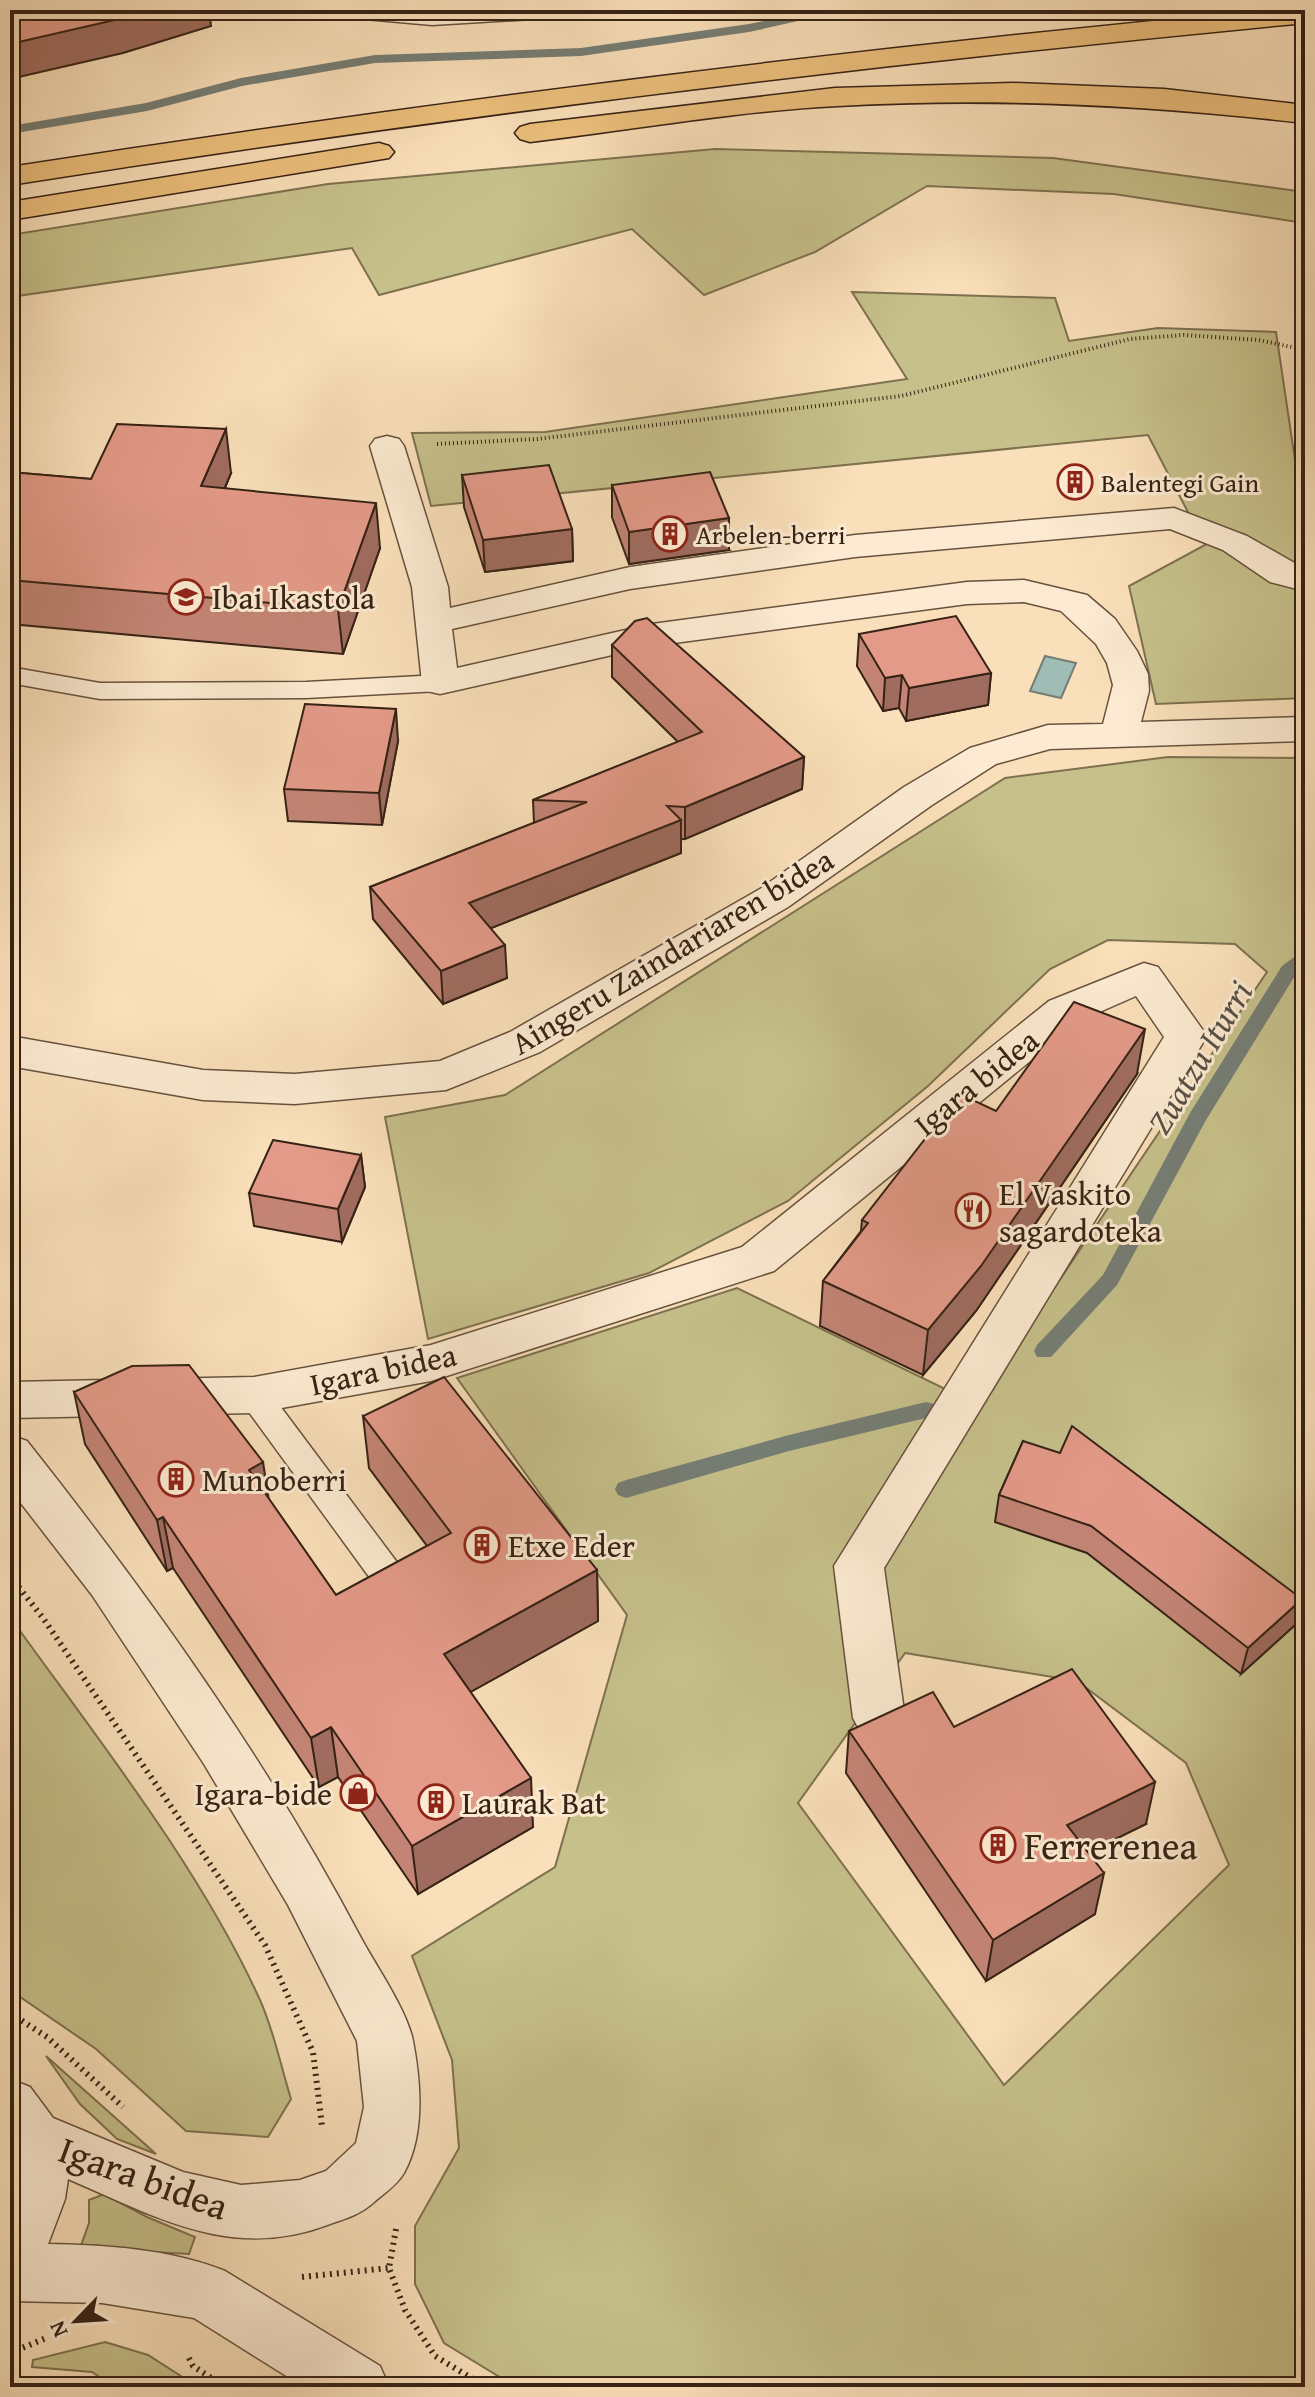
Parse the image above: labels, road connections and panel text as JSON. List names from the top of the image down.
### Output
{
  "streets": {
    "street": ["Aingeru Zaindariaren bidea", "Igara bidea"]
  },
  "water": ["Zuatzu Iturri"],
  "places": {
    "building": [
      "Balentegi Gain",
      "Arbelen-berri",
      "Munoberri",
      "Etxe Eder",
      "Laurak Bat",
      "Ferrerenea"
    ],
    "school or university": ["Ibai Ikastola"],
    "restaurant": ["El Vaskito sagardoteka"],
    "shop": ["Igara-bide"]
  },
  "north": "bottom left"
}
